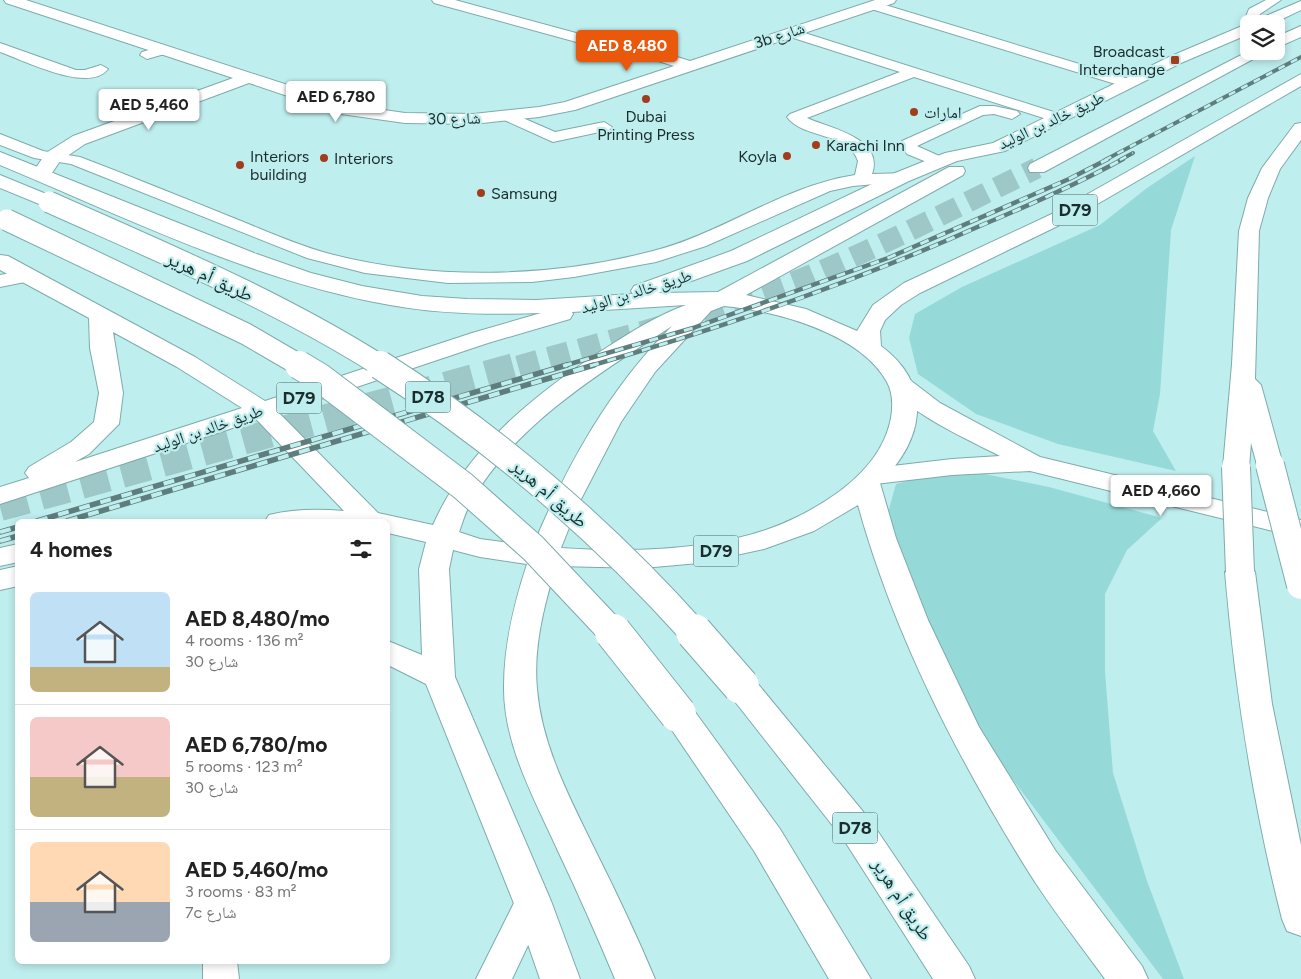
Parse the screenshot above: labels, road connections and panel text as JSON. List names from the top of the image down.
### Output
{
  "streets": {
    "main road": [
      "3b شارع",
      "شارع 30",
      "طريق خالد بن الوليد",
      "D79",
      "طريق أم هرير",
      "D78"
    ]
  },
  "crossings": [
    ["3b شارع", "شارع 30"]
  ],
  "places": {
    "transit": ["Broadcast Interchange"],
    "other": [
      "Dubai Printing Press",
      "امارات",
      "Karachi Inn",
      "Koyla",
      "Interiors",
      "Interiors building",
      "Samsung"
    ]
  },
  "page": {
    "price": [
      "AED 8,480",
      "AED 6,780",
      "AED 5,460",
      "AED 4,660"
    ],
    "heading": "4 homes",
    "list": [
      {
        "name": "AED 8,480/mo",
        "note": "4 rooms · 136 m² · شارع 30"
      },
      {
        "name": "AED 6,780/mo",
        "note": "5 rooms · 123 m² · شارع 30"
      },
      {
        "name": "AED 5,460/mo",
        "note": "3 rooms · 83 m² · 7c شارع"
      }
    ]
  }
}
